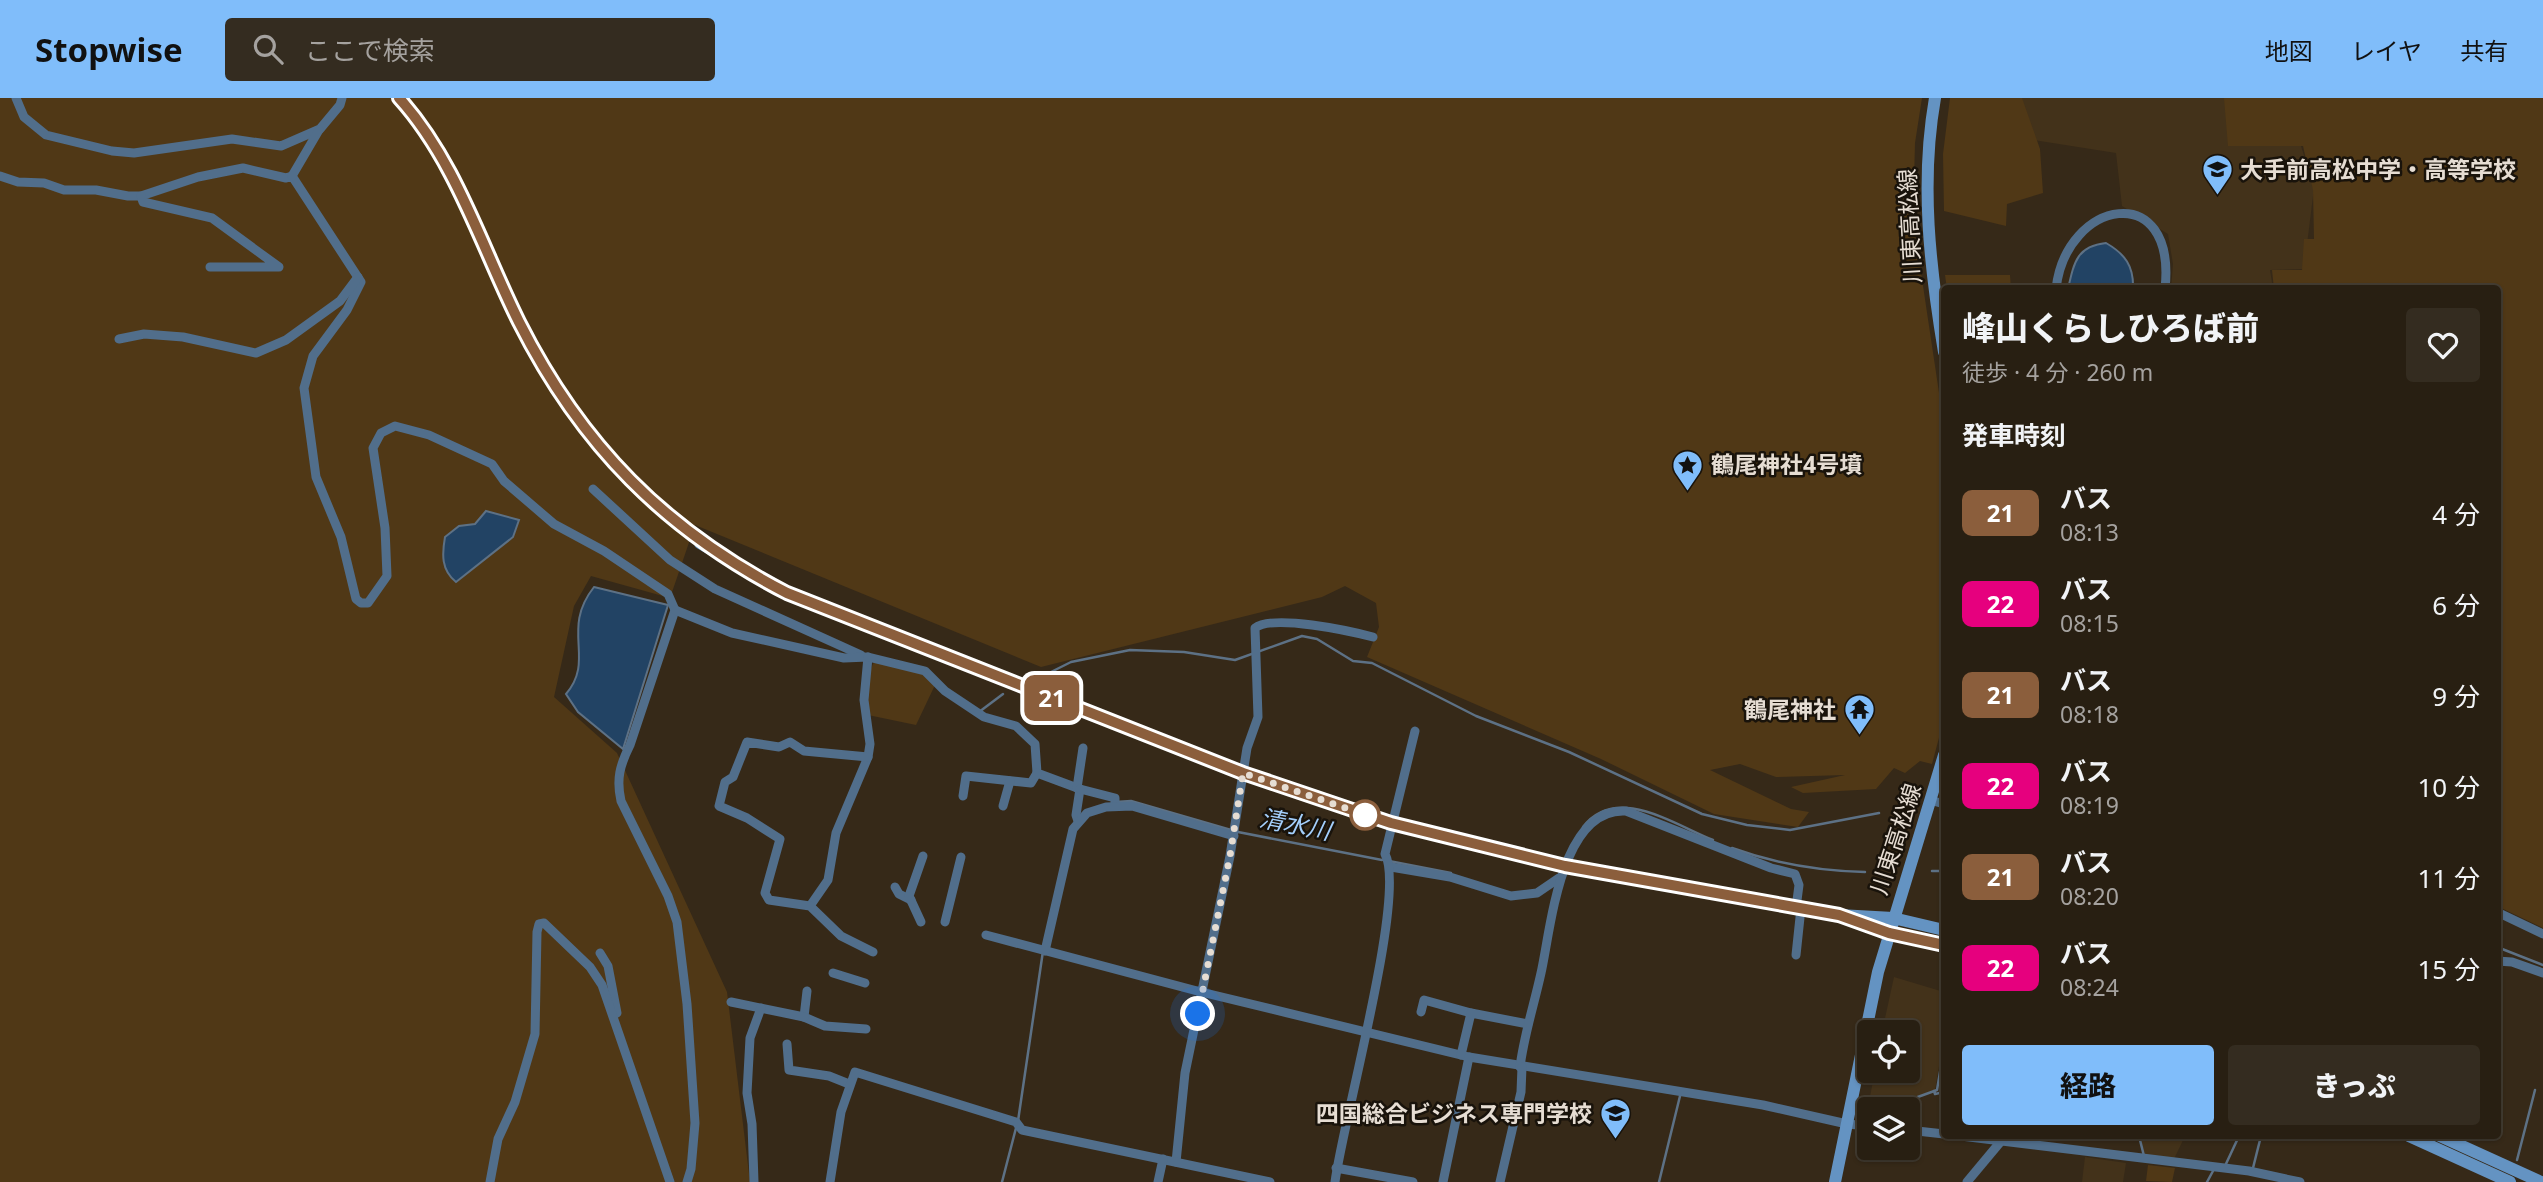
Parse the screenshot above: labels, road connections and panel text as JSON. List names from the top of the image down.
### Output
{
  "streets": {
    "street": ["川東高松線"]
  },
  "water": ["清水川"],
  "places": {
    "school or university": ["大手前高松中学・高等学校", "四国総合ビジネス専門学校"],
    "place": ["鶴尾神社4号墳"],
    "temple": ["鶴尾神社"]
  },
  "lines": ["bus line 21"],
  "page": {
    "header": "Stopwise",
    "search": "ここで検索",
    "nav": ["地図", "レイヤ", "共有"],
    "on_map": "21",
    "heading": [
      ["峰山くらしひろば前", "徒歩 · 4 分 · 260 m"],
      "発車時刻"
    ],
    "list": [
      {
        "mark": "21",
        "name": "バス",
        "note": "08:13",
        "value": "4 分"
      },
      {
        "mark": "22",
        "name": "バス",
        "note": "08:15",
        "value": "6 分"
      },
      {
        "mark": "21",
        "name": "バス",
        "note": "08:18",
        "value": "9 分"
      },
      {
        "mark": "22",
        "name": "バス",
        "note": "08:19",
        "value": "10 分"
      },
      {
        "mark": "21",
        "name": "バス",
        "note": "08:20",
        "value": "11 分"
      },
      {
        "mark": "22",
        "name": "バス",
        "note": "08:24",
        "value": "15 分"
      }
    ],
    "buttons": ["経路", "きっぷ"]
  }
}
